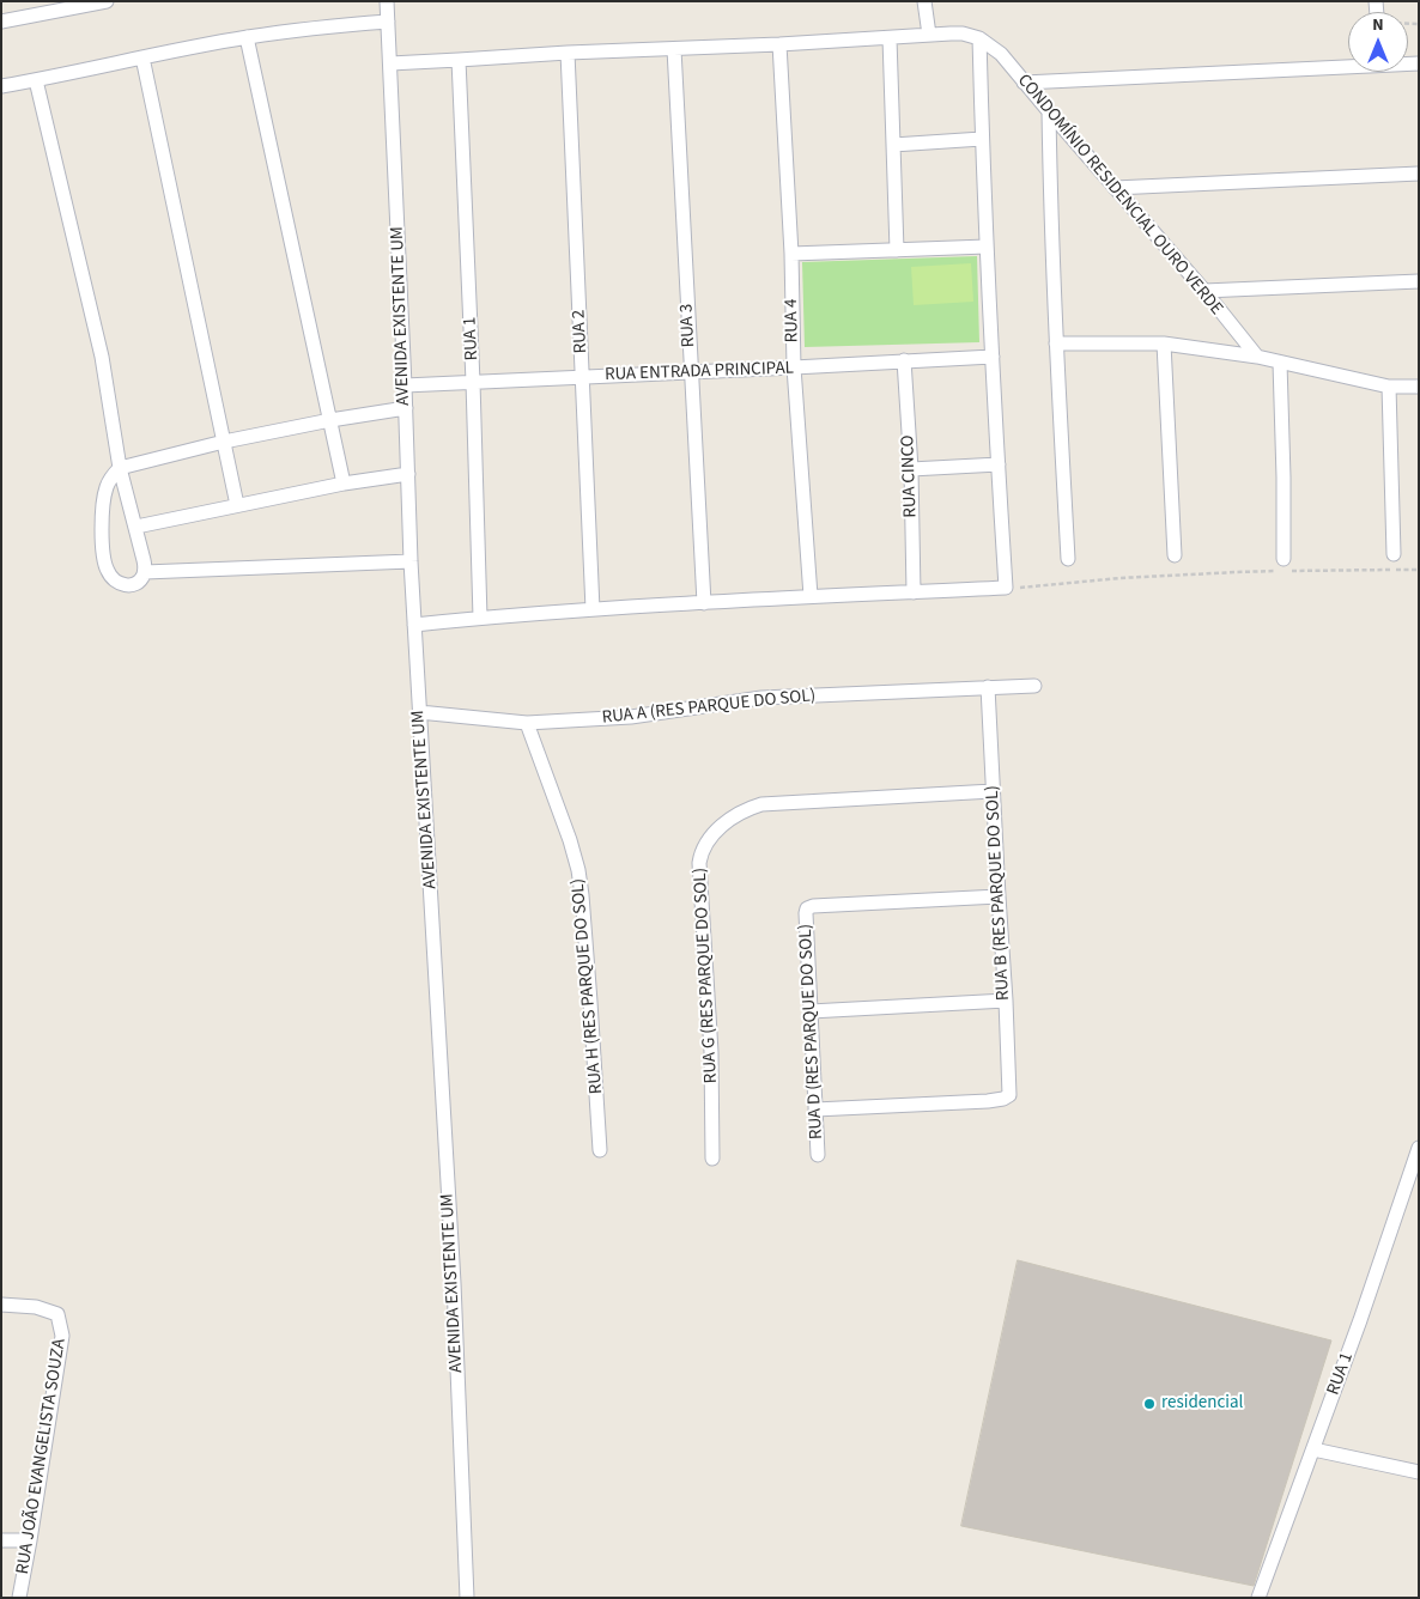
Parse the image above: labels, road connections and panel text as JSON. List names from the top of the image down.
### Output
{
  "streets": {
    "street": [
      "CONDOMÍNIO RESIDENCIAL OURO VERDE",
      "AVENIDA EXISTENTE UM",
      "RUA 4",
      "RUA 3",
      "RUA 2",
      "RUA 1",
      "RUA ENTRADA PRINCIPAL",
      "RUA CINCO",
      "RUA A (RES PARQUE DO SOL)",
      "RUA B (RES PARQUE DO SOL)",
      "RUA G (RES PARQUE DO SOL)",
      "RUA H (RES PARQUE DO SOL)",
      "RUA D (RES PARQUE DO SOL)",
      "RUA JOÃO EVANGELISTA SOUZA"
    ]
  },
  "crossings": [
    ["AVENIDA EXISTENTE UM", "RUA ENTRADA PRINCIPAL"],
    ["AVENIDA EXISTENTE UM", "RUA A (RES PARQUE DO SOL)"],
    ["RUA 4", "RUA ENTRADA PRINCIPAL"],
    ["RUA 3", "RUA ENTRADA PRINCIPAL"],
    ["RUA 2", "RUA ENTRADA PRINCIPAL"],
    ["RUA 1", "RUA ENTRADA PRINCIPAL"],
    ["RUA ENTRADA PRINCIPAL", "RUA CINCO"],
    ["RUA A (RES PARQUE DO SOL)", "RUA B (RES PARQUE DO SOL)"],
    ["RUA A (RES PARQUE DO SOL)", "RUA H (RES PARQUE DO SOL)"],
    ["RUA B (RES PARQUE DO SOL)", "RUA G (RES PARQUE DO SOL)"],
    ["RUA B (RES PARQUE DO SOL)", "RUA D (RES PARQUE DO SOL)"]
  ],
  "places": ["residencial"],
  "north": "top"
}
